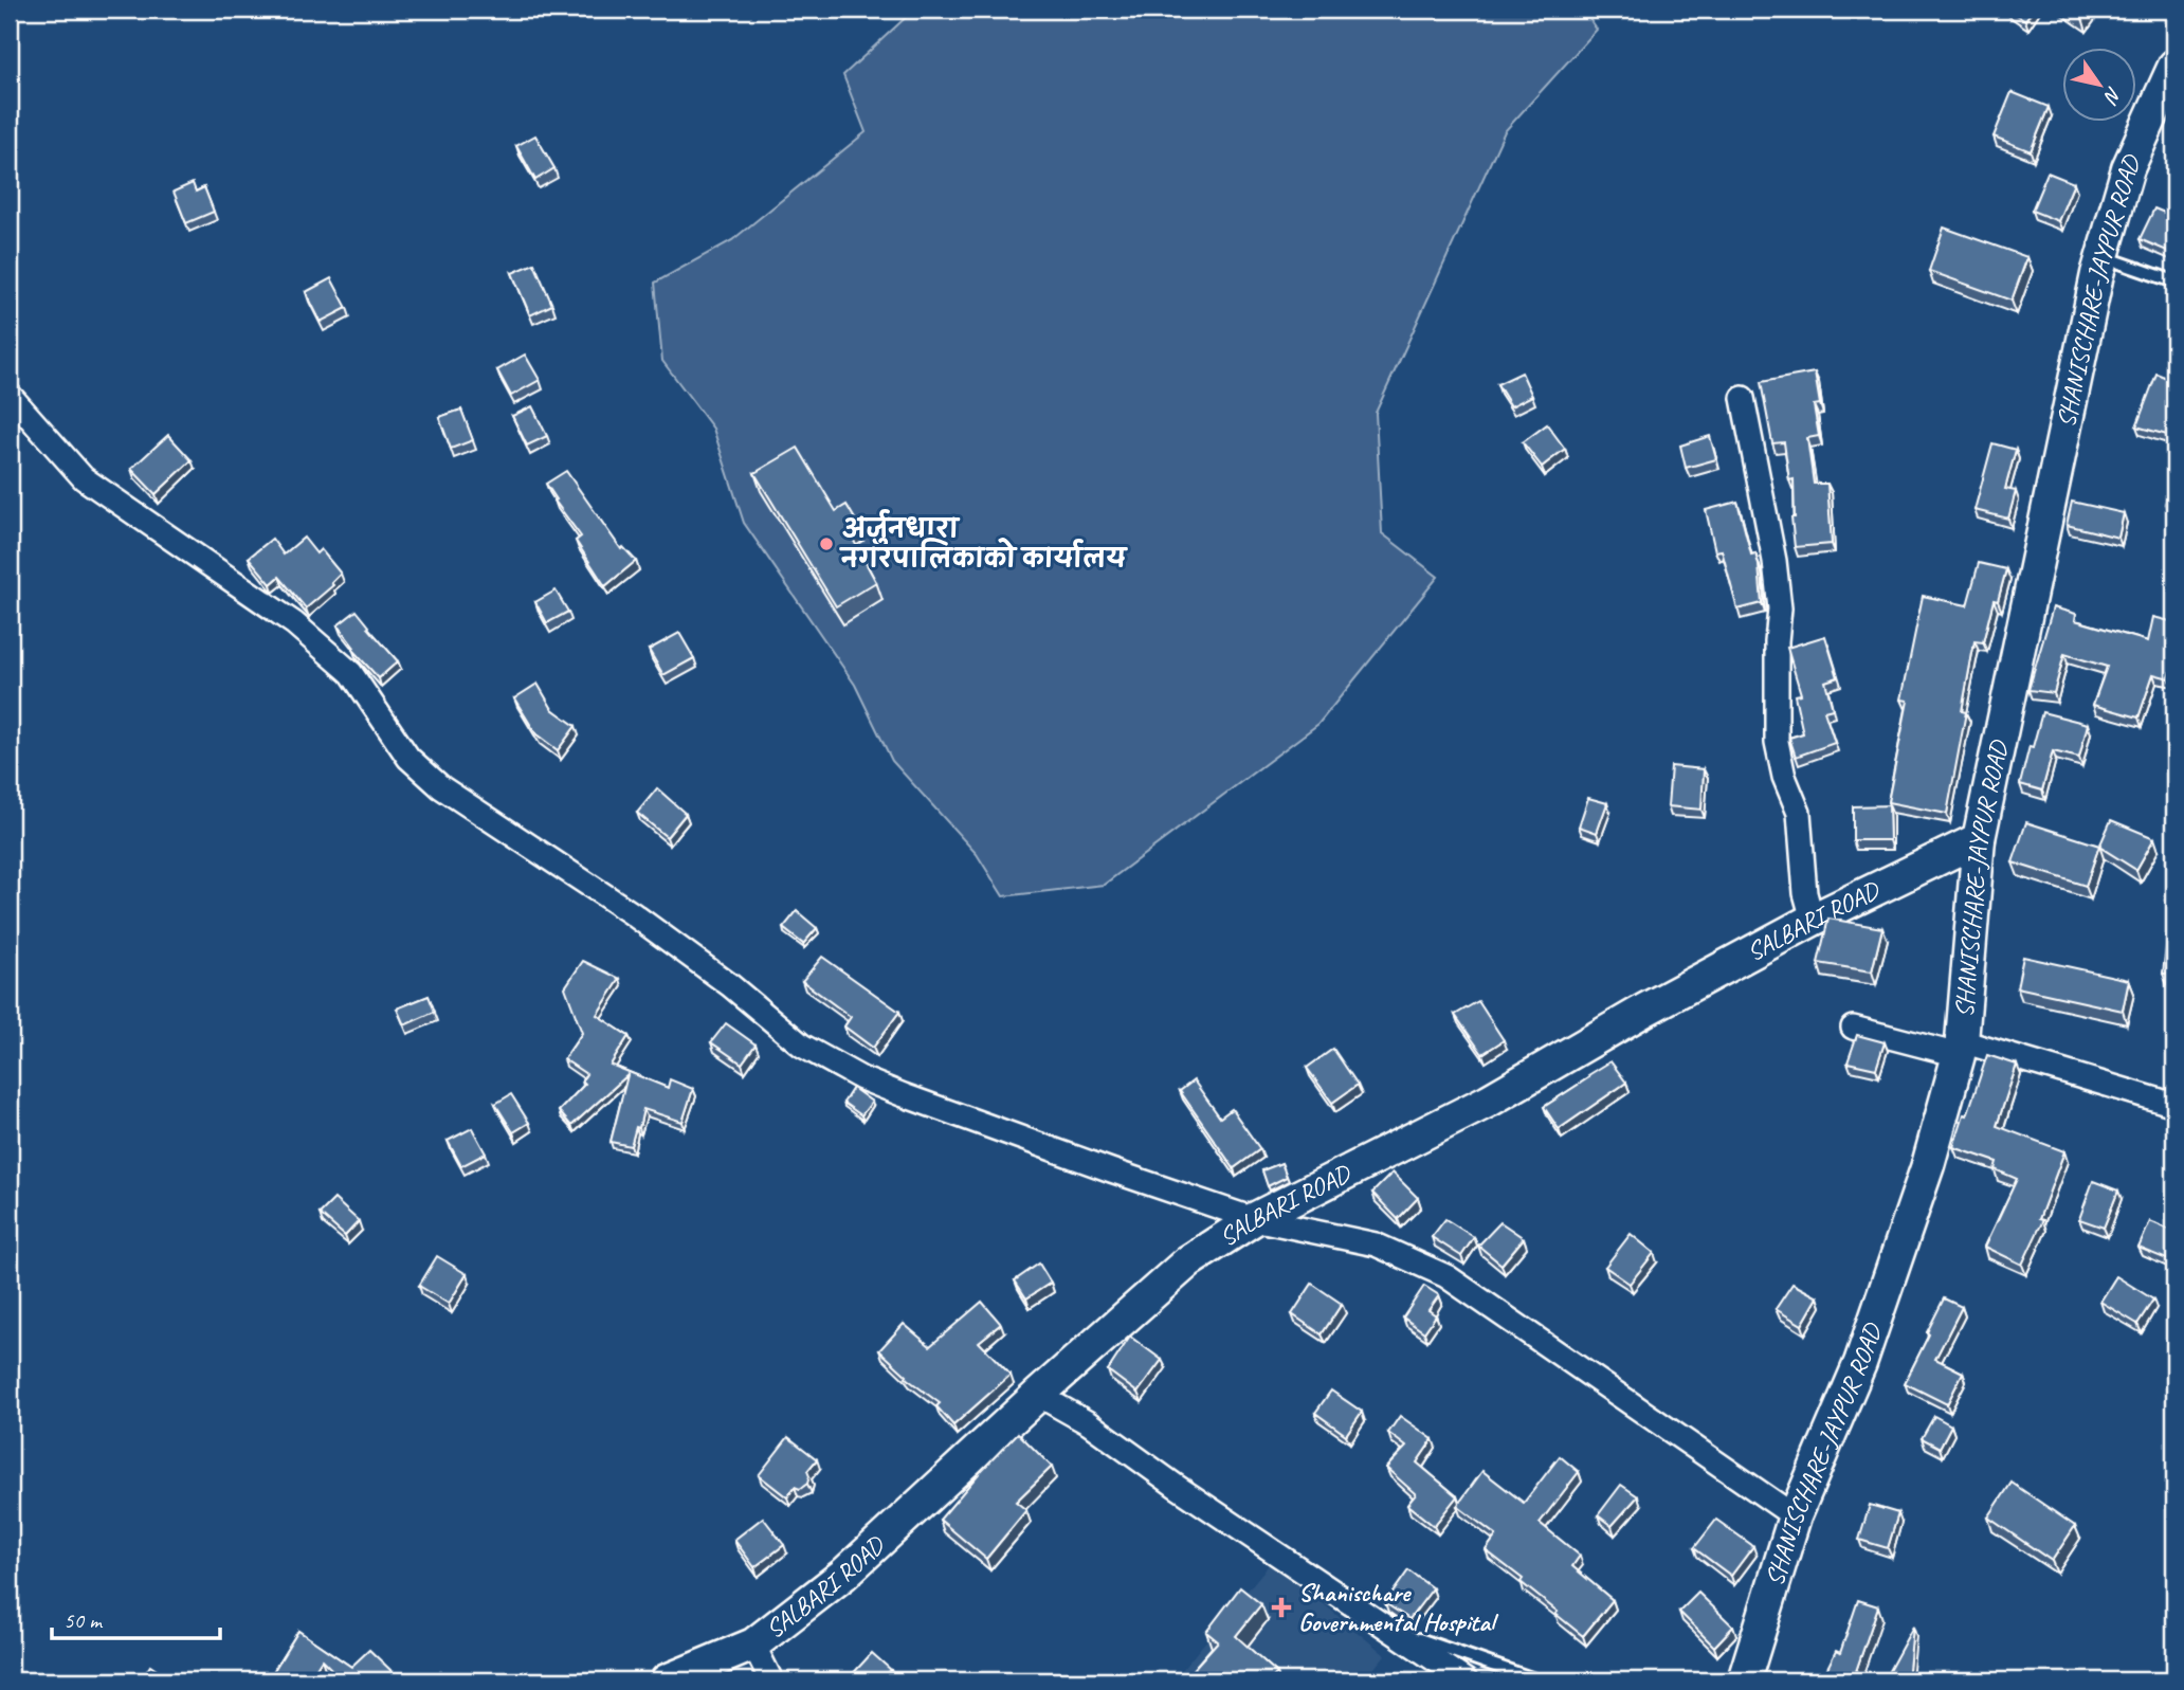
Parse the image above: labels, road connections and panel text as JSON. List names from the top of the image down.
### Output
{
  "streets": {
    "street": ["SHANISCHARE-JAYPUR ROAD", "SALBARI ROAD"]
  },
  "crossings": [
    ["SHANISCHARE-JAYPUR ROAD", "SALBARI ROAD"]
  ],
  "places": {
    "other": ["अर्जुनधारा नगरपालिकाको कार्यालय"],
    "health": ["Shanischare Governmental Hospital"]
  },
  "scale_bar": "50 m",
  "north": "bottom right"
}
